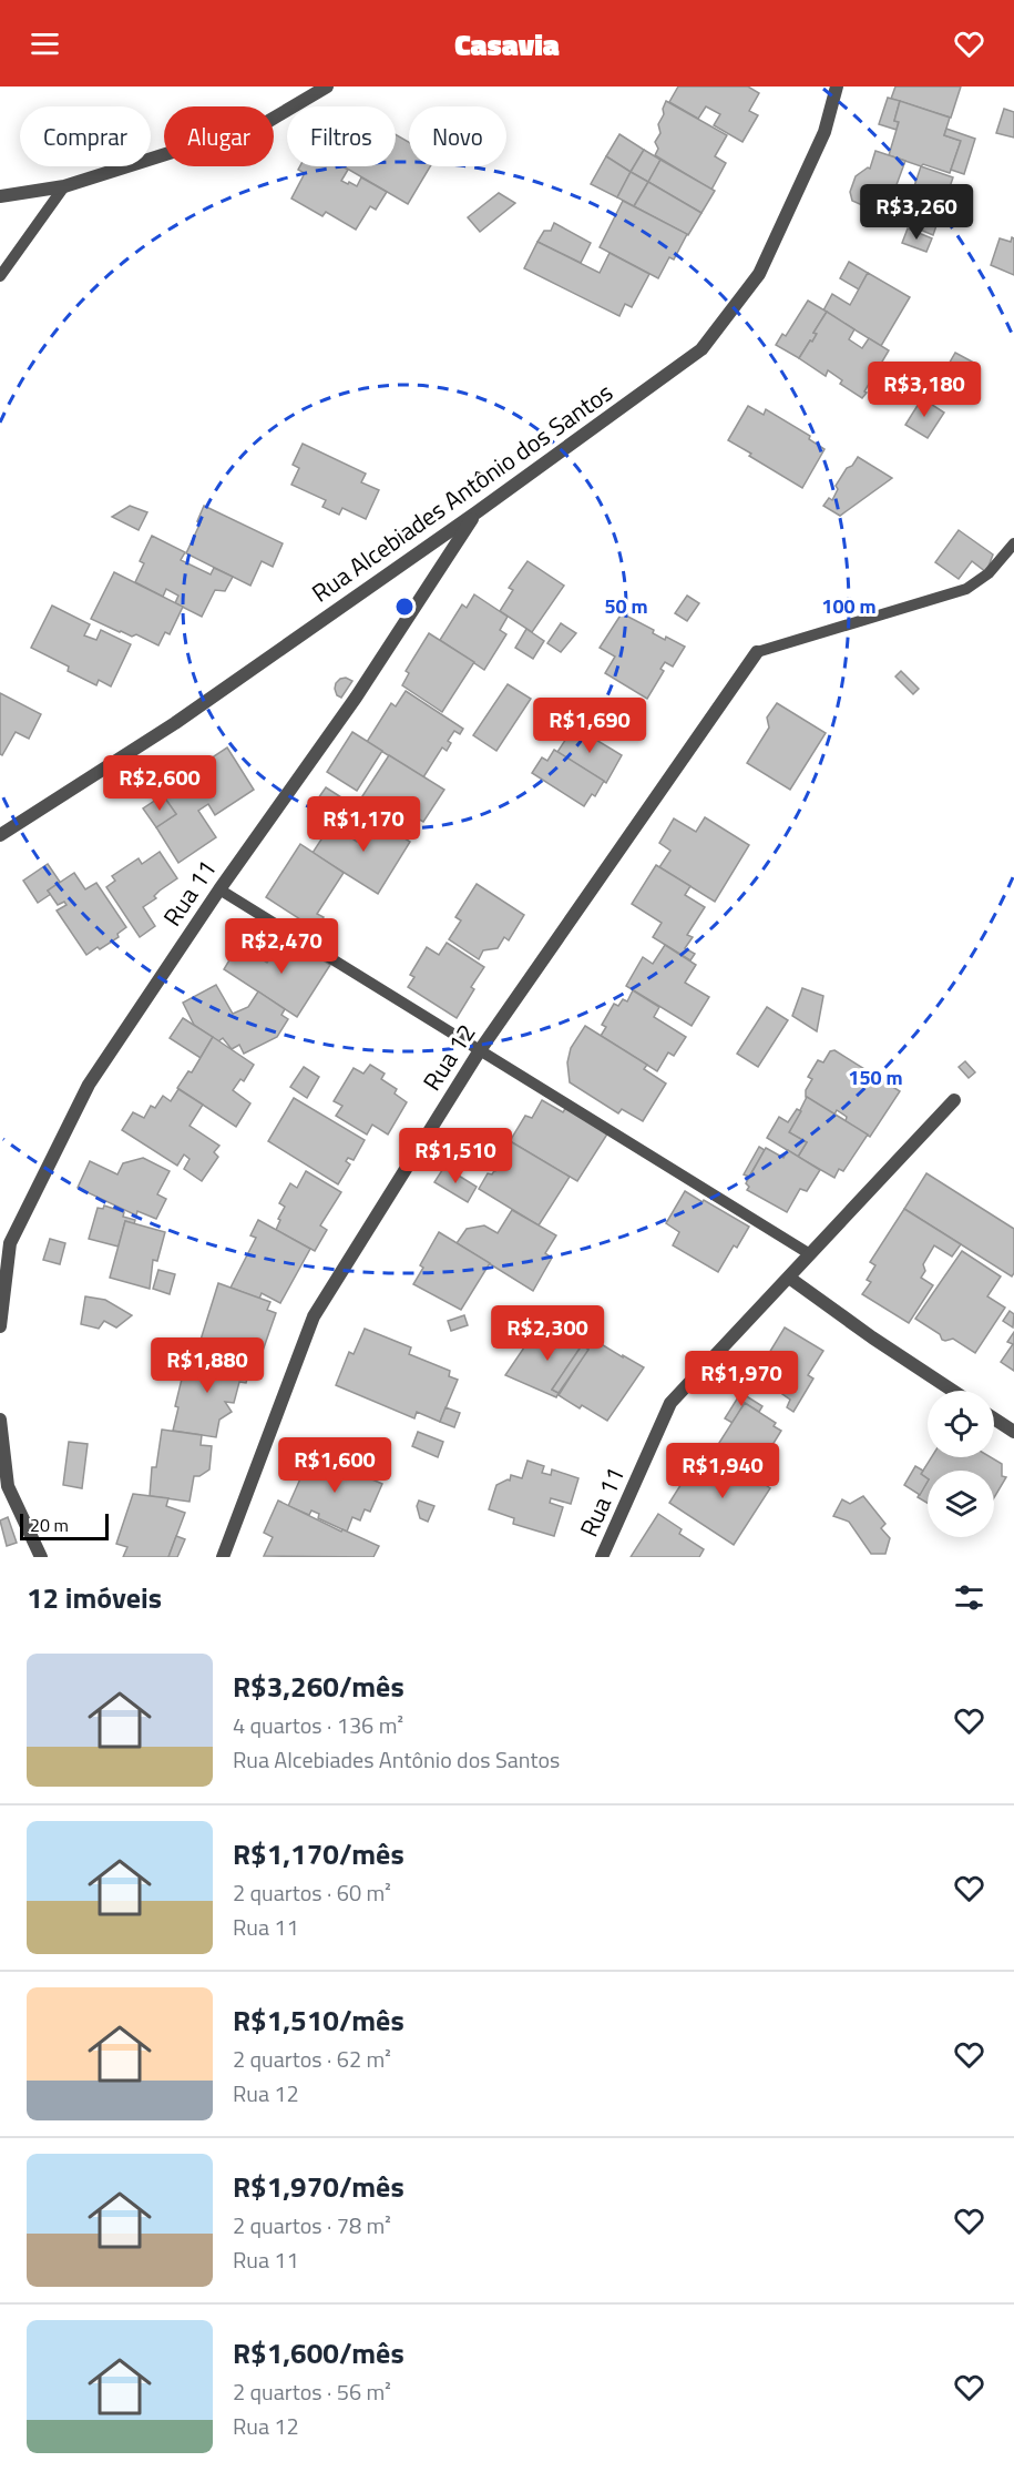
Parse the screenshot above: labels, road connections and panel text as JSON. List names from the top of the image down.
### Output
{
  "streets": {
    "street": ["Rua Alcebiades Antônio dos Santos", "Rua 11", "Rua 12"]
  },
  "crossings": [
    ["Rua Alcebiades Antônio dos Santos", "Rua 11"]
  ],
  "scale_bar": "20 m",
  "page": {
    "header": "Casavia",
    "chip": [
      "Comprar",
      "Alugar",
      "Filtros",
      "Novo"
    ],
    "price": [
      "R$3,260",
      "R$3,180",
      "R$1,690",
      "R$2,600",
      "R$1,170",
      "R$2,470",
      "R$1,510",
      "R$2,300",
      "R$1,880",
      "R$1,970",
      "R$1,600",
      "R$1,940"
    ],
    "scale": "20 m",
    "heading": "12 imóveis",
    "list": [
      {
        "name": "R$3,260/mês",
        "note": "4 quartos · 136 m² · Rua Alcebiades Antônio dos Santos"
      },
      {
        "name": "R$1,170/mês",
        "note": "2 quartos · 60 m² · Rua 11"
      },
      {
        "name": "R$1,510/mês",
        "note": "2 quartos · 62 m² · Rua 12"
      },
      {
        "name": "R$1,970/mês",
        "note": "2 quartos · 78 m² · Rua 11"
      },
      {
        "name": "R$1,600/mês",
        "note": "2 quartos · 56 m² · Rua 12"
      }
    ]
  },
  "rings": ["50 m", "100 m", "150 m"]
}
